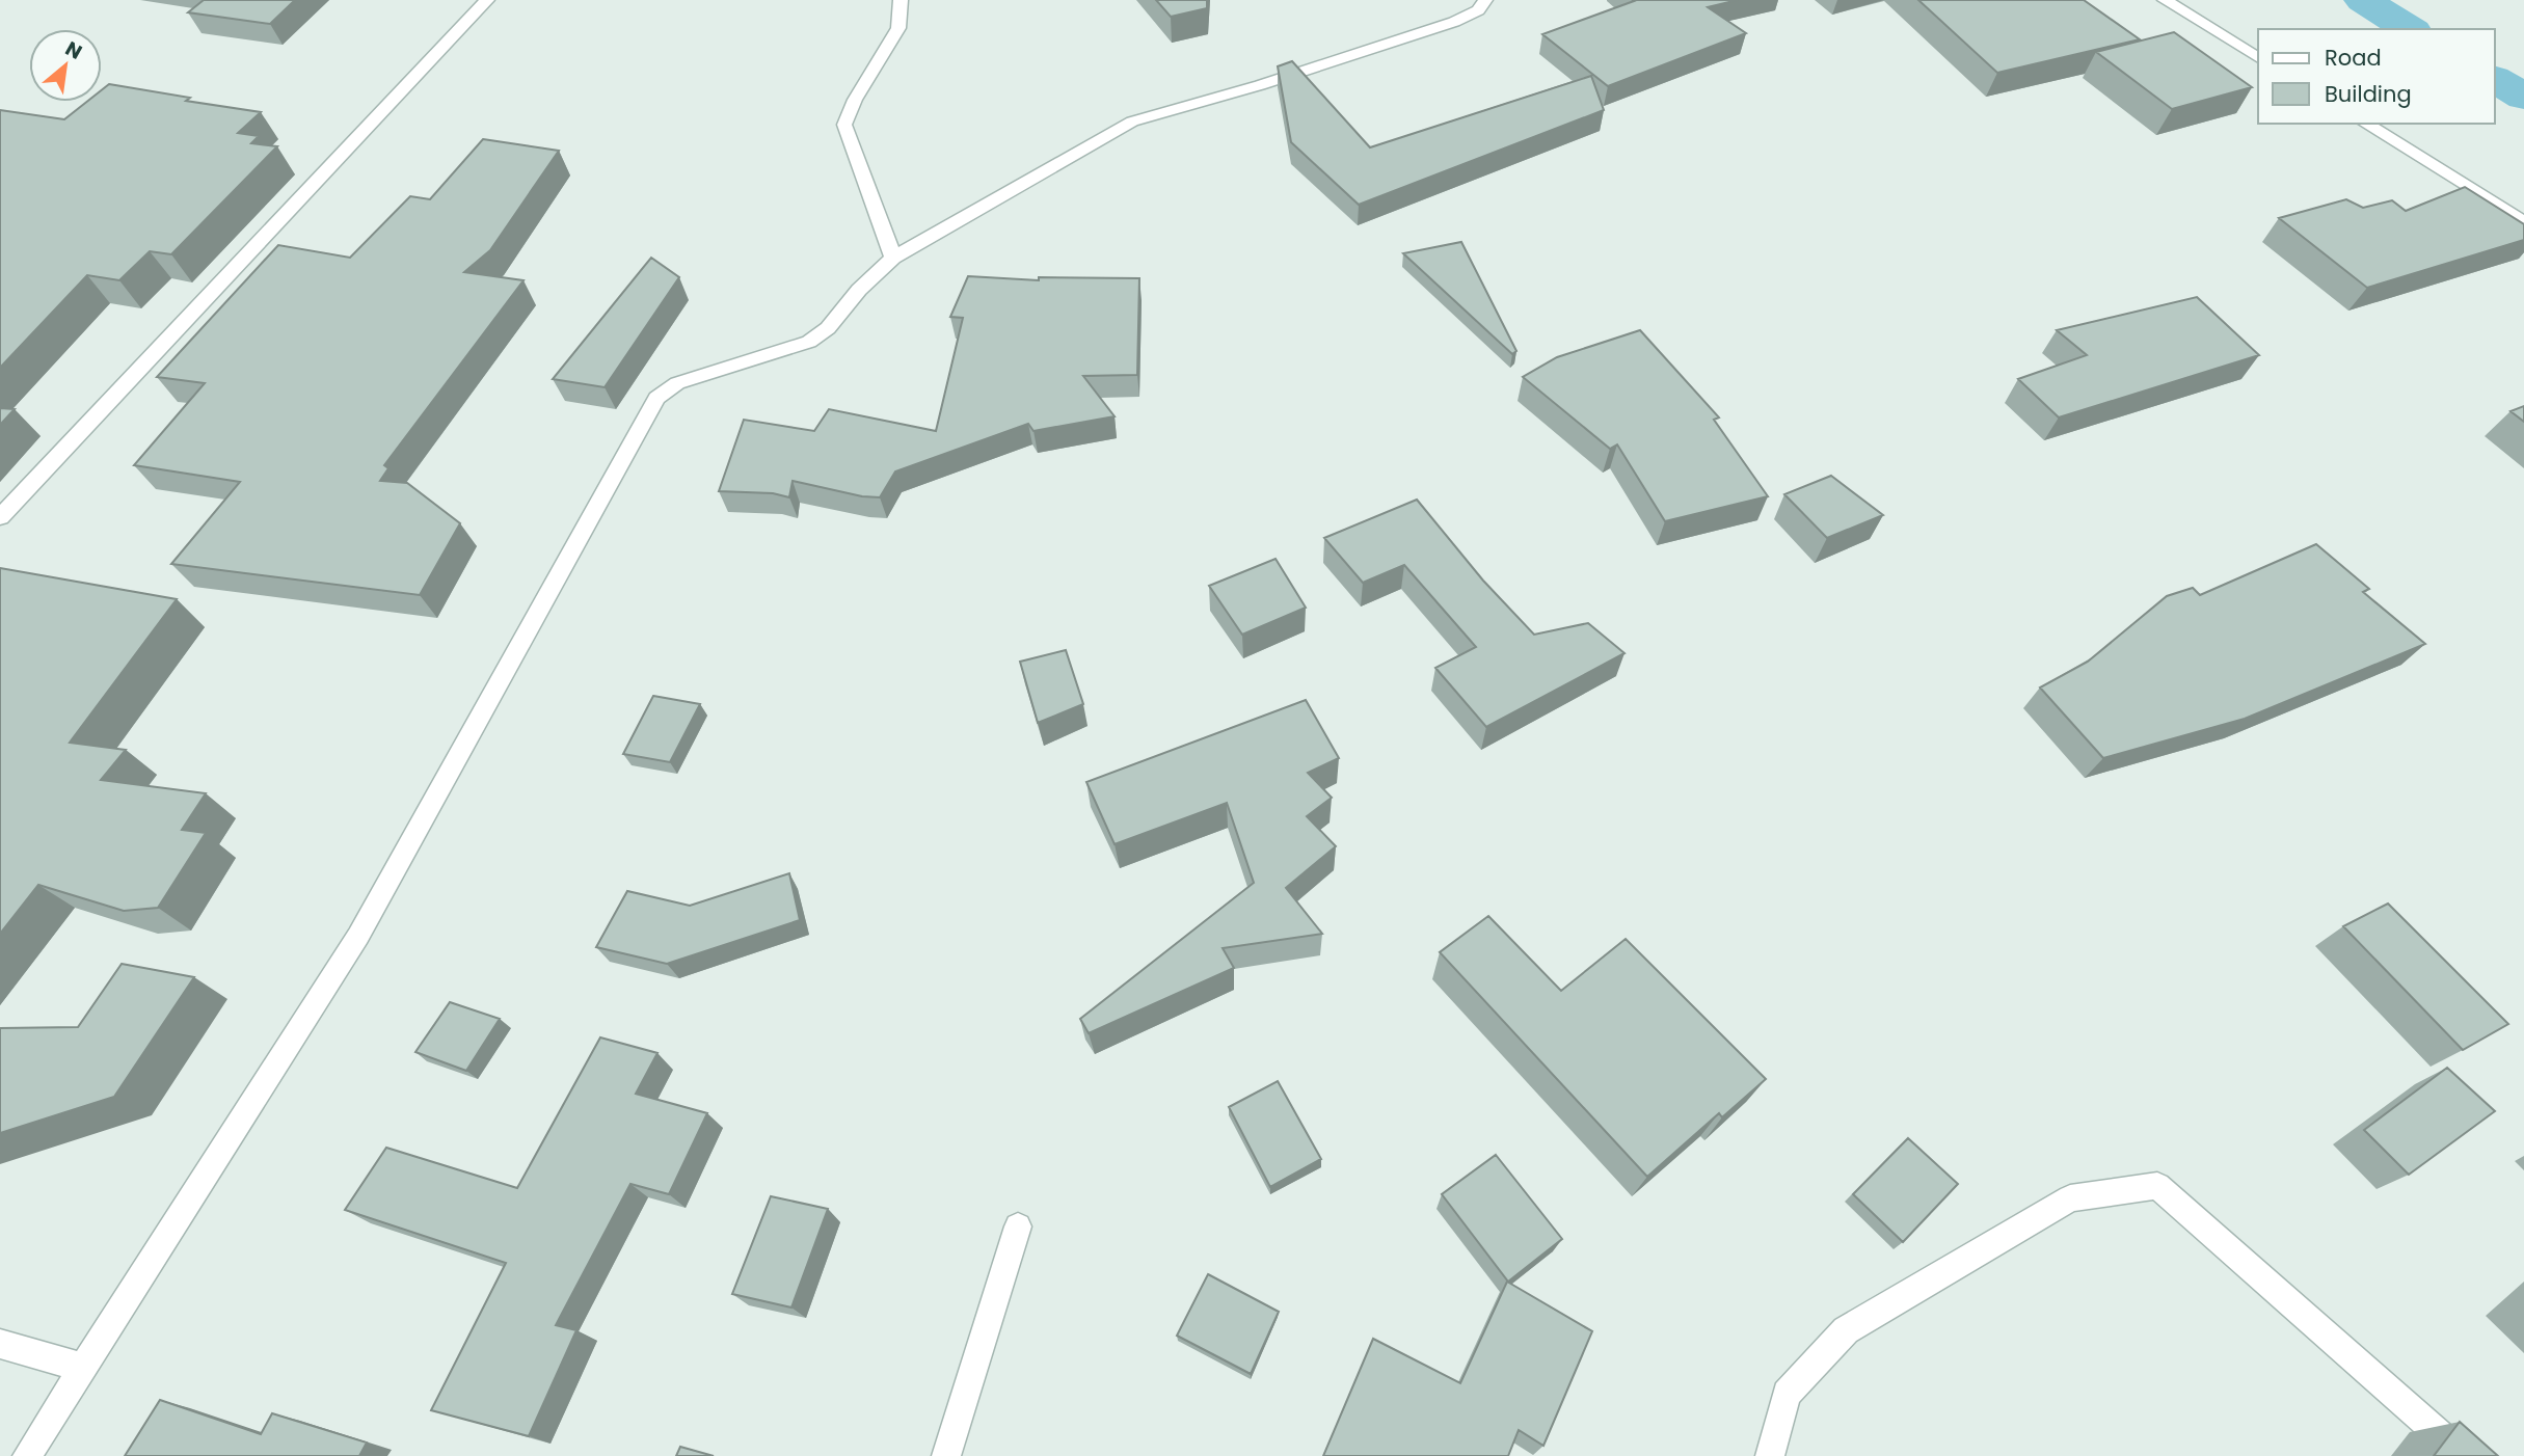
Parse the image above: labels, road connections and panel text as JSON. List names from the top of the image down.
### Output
{
  "legend": ["Road", "Building"],
  "north": "top right"
}
